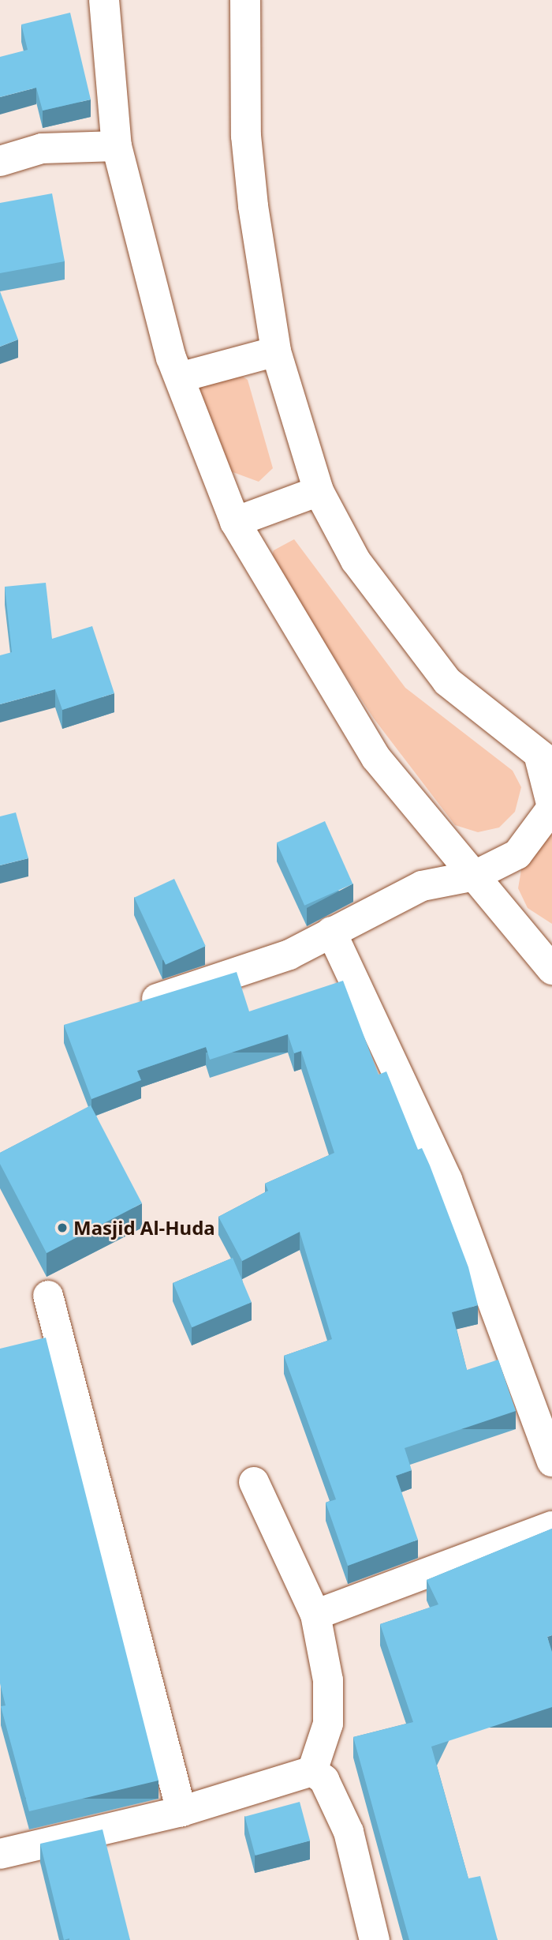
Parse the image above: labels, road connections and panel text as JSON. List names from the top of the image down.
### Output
{
  "places": ["Masjid Al-Huda"]
}
